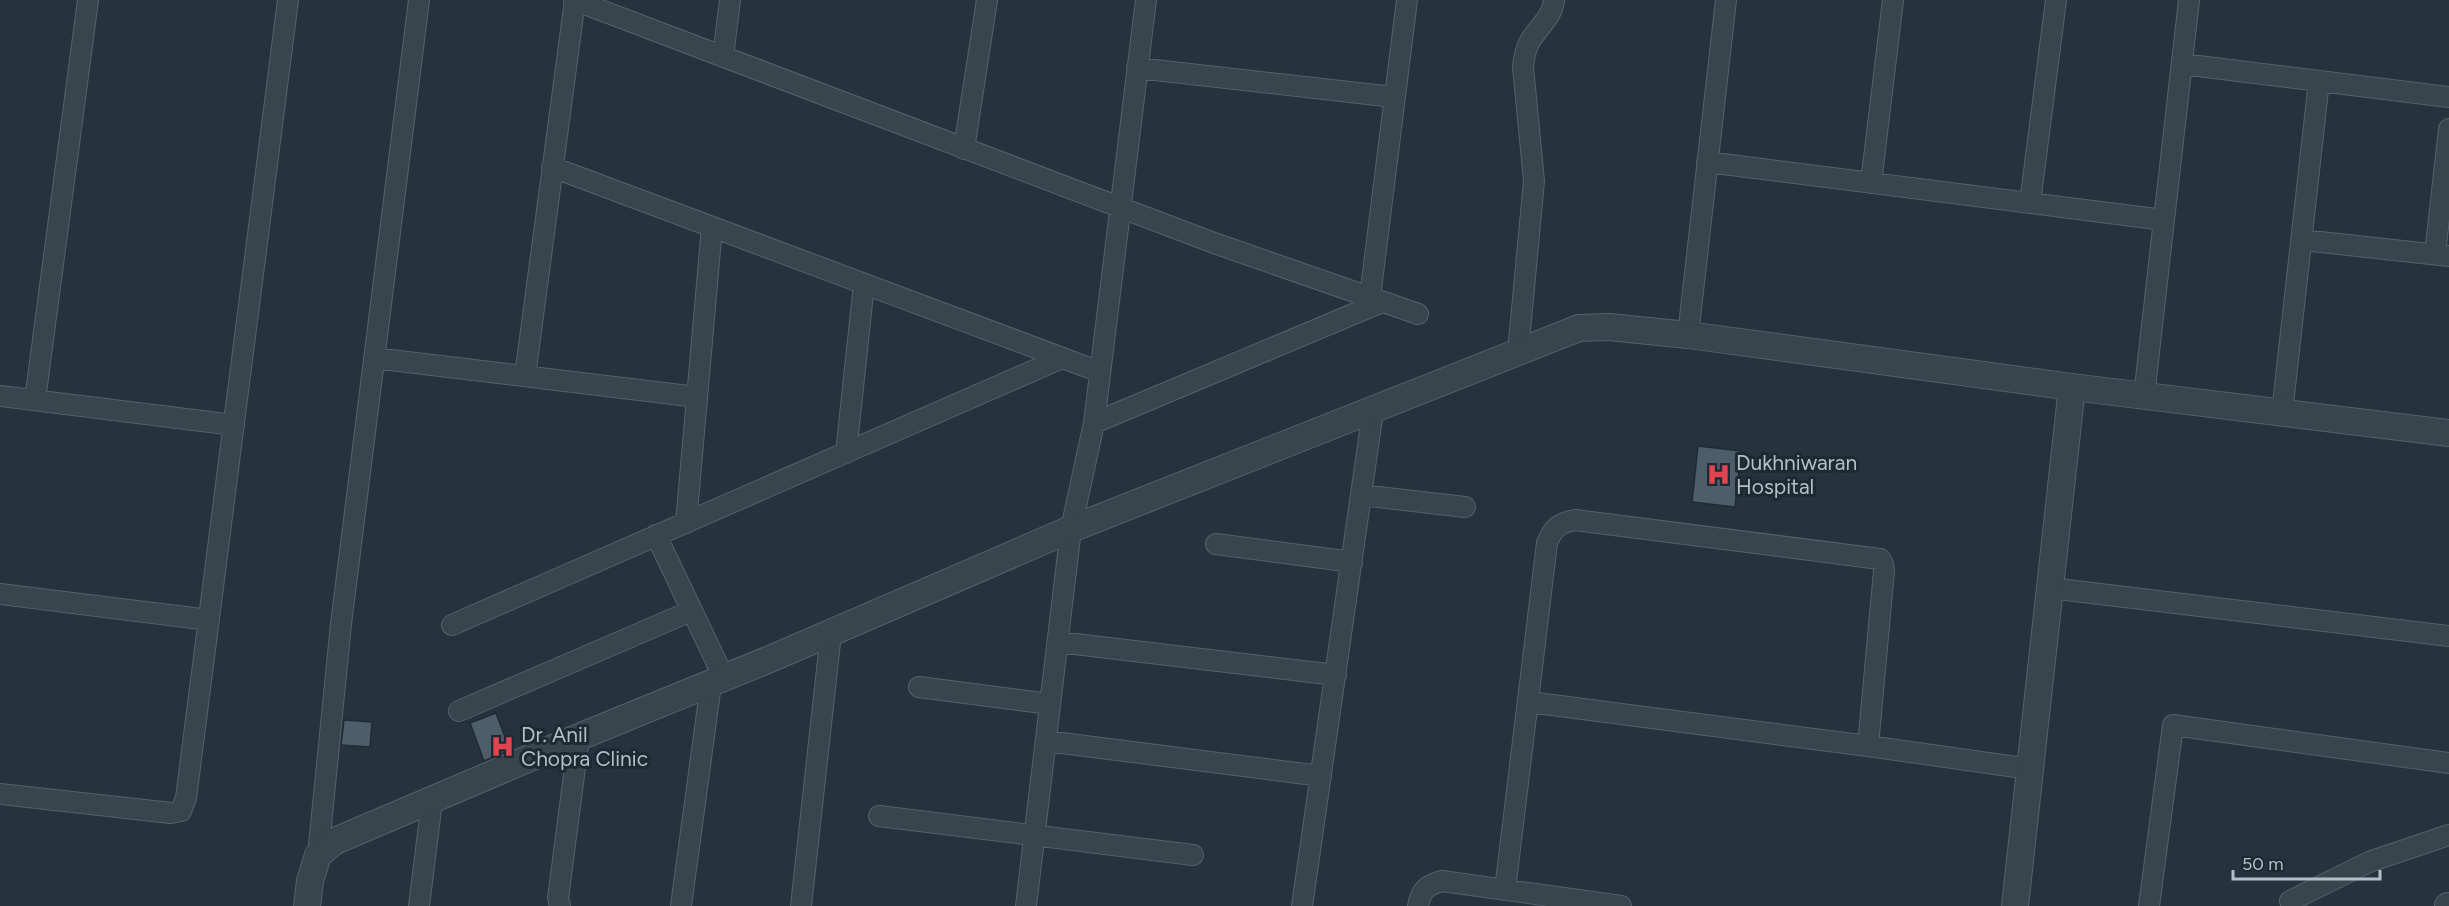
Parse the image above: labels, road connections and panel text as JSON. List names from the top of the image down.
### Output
{
  "places": {
    "hospital": ["Dukhniwaran Hospital", "Dr. Anil Chopra Clinic"]
  },
  "scale_bar": "50 m"
}
